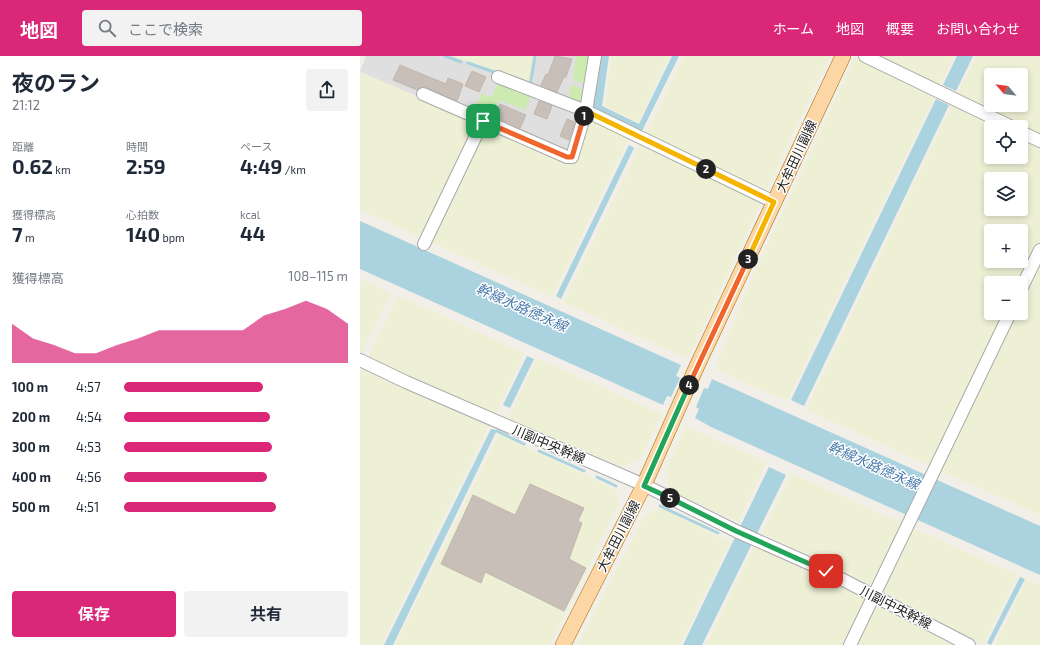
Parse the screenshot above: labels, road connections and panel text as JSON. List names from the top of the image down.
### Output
{
  "streets": {
    "main road": ["大牟田川副線"],
    "street": ["川副中央幹線"]
  },
  "crossings": [
    ["大牟田川副線", "川副中央幹線"]
  ],
  "water": ["幹線水路徳永線"],
  "north": "top left",
  "page": {
    "header": "地図",
    "search": "ここで検索",
    "nav": [
      "ホーム",
      "地図",
      "概要",
      "お問い合わせ"
    ],
    "heading": ["夜のラン", "21:12"],
    "map_buttons": ["+", "−"],
    "pins": [
      "1",
      "2",
      "3",
      "4",
      "5"
    ],
    "stats": [
      ["距離", "0.62 km"],
      ["時間", "2:59"],
      ["ペース", "4:49 /km"],
      ["獲得標高", "7 m"],
      ["心拍数", "140 bpm"],
      ["kcal", "44"]
    ],
    "chart": ["獲得標高", "108–115 m"],
    "list": [
      {
        "name": "100 m",
        "note": "4:57"
      },
      {
        "name": "200 m",
        "note": "4:54"
      },
      {
        "name": "300 m",
        "note": "4:53"
      },
      {
        "name": "400 m",
        "note": "4:56"
      },
      {
        "name": "500 m",
        "note": "4:51"
      }
    ],
    "buttons": ["保存", "共有"]
  }
}
